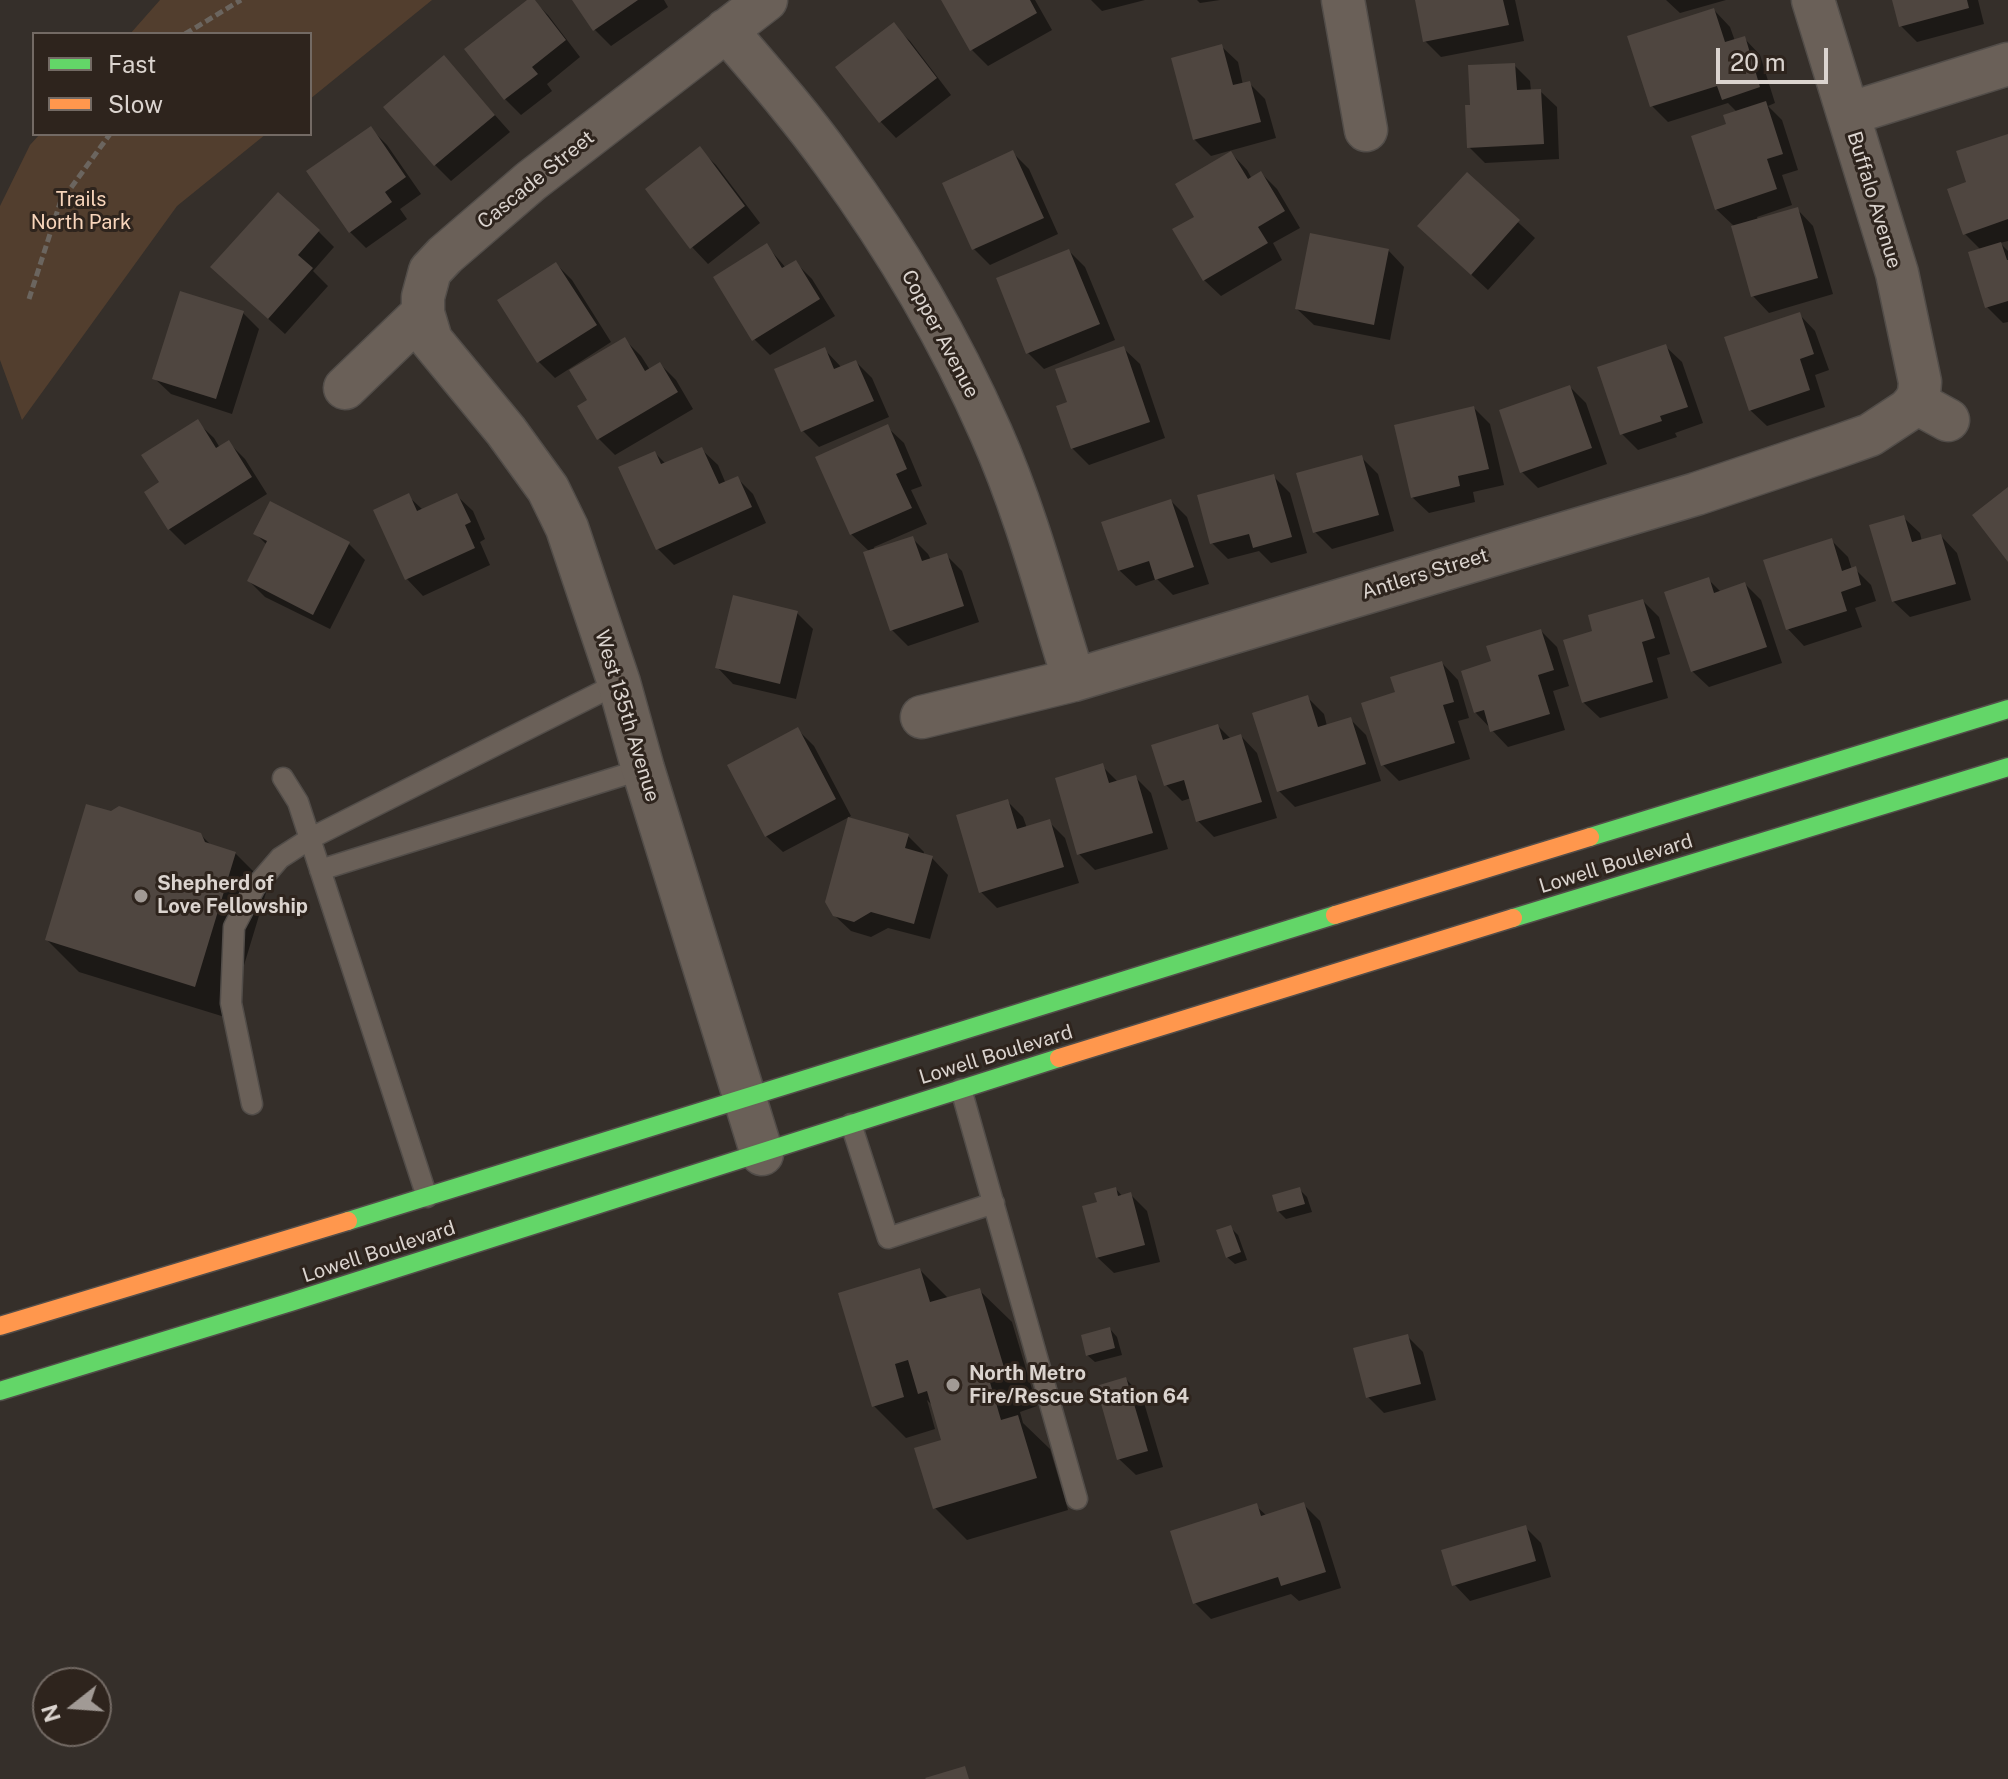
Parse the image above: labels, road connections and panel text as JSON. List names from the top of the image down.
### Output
{
  "streets": {
    "main road": ["Lowell Boulevard"],
    "street": [
      "Cascade Street",
      "Buffalo Avenue",
      "Copper Avenue",
      "Antlers Street",
      "West 135th Avenue"
    ]
  },
  "crossings": [
    ["Cascade Street", "Copper Avenue"],
    ["Cascade Street", "West 135th Avenue"],
    ["Buffalo Avenue", "Antlers Street"],
    ["Copper Avenue", "Antlers Street"],
    ["West 135th Avenue", "Lowell Boulevard"]
  ],
  "parks": ["Trails North Park"],
  "places": ["Shepherd of Love Fellowship", "North Metro Fire/Rescue Station 64"],
  "legend": ["Fast", "Slow"],
  "scale_bar": "20 m",
  "north": "left"
}
